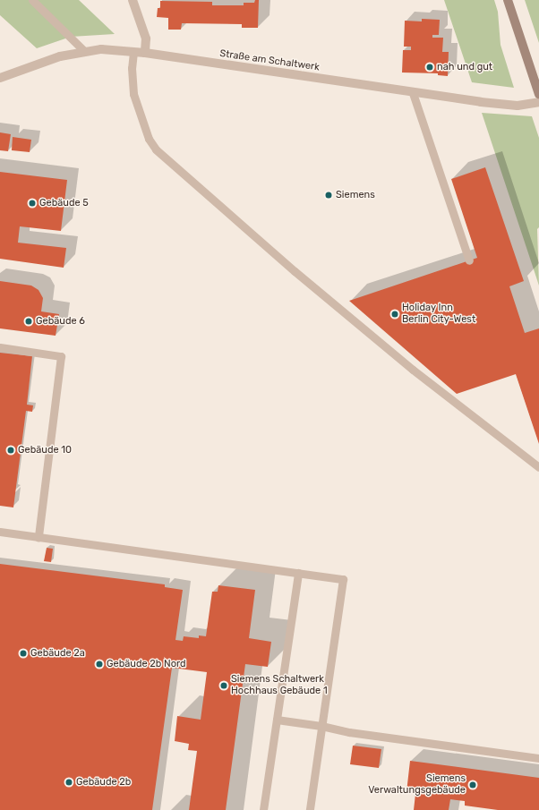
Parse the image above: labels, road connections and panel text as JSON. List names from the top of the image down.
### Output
{
  "streets": {
    "street": ["Straße am Schaltwerk"]
  },
  "places": [
    "nah und gut",
    "Siemens",
    "Gebäude 5",
    "Holiday Inn Berlin City-West",
    "Gebäude 6",
    "Gebäude 10",
    "Gebäude 2a",
    "Gebäude 2b Nord",
    "Siemens Schaltwerk Hochhaus Gebäude 1",
    "Gebäude 2b",
    "Siemens Verwaltungsgebäude"
  ]
}
